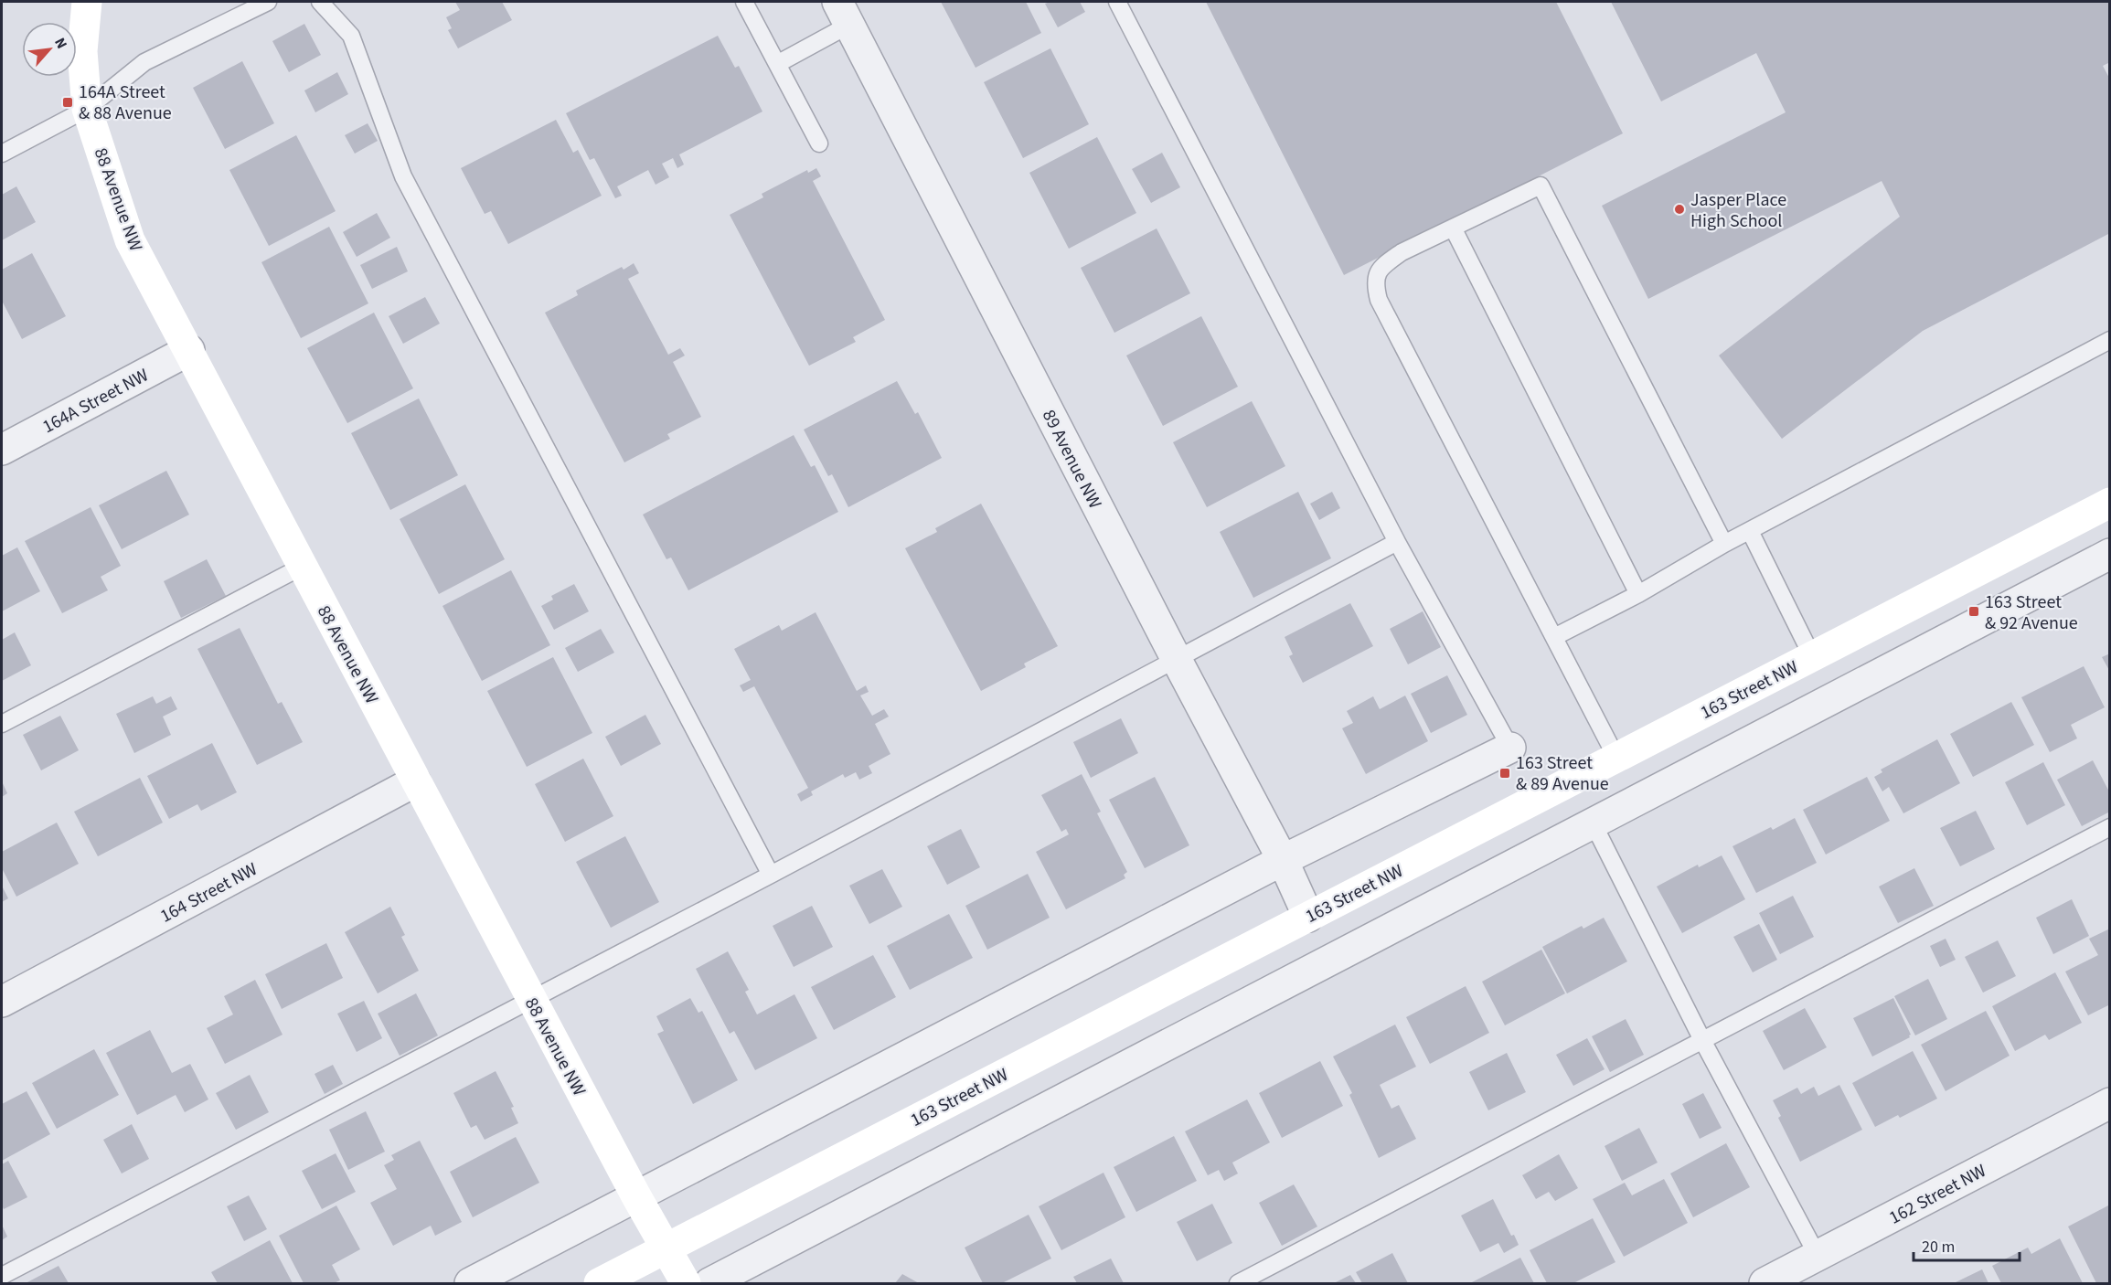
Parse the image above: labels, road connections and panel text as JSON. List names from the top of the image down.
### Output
{
  "streets": {
    "main road": ["88 Avenue NW", "163 Street NW"],
    "street": [
      "164A Street NW",
      "89 Avenue NW",
      "164 Street NW",
      "162 Street NW"
    ]
  },
  "crossings": [
    ["88 Avenue NW", "164A Street NW"],
    ["88 Avenue NW", "163 Street NW"],
    ["88 Avenue NW", "164 Street NW"],
    ["89 Avenue NW", "163 Street NW"]
  ],
  "places": {
    "transit": ["164A Street & 88 Avenue", "163 Street & 92 Avenue", "163 Street & 89 Avenue"],
    "other": ["Jasper Place High School"]
  },
  "scale_bar": "20 m",
  "north": "top right"
}
